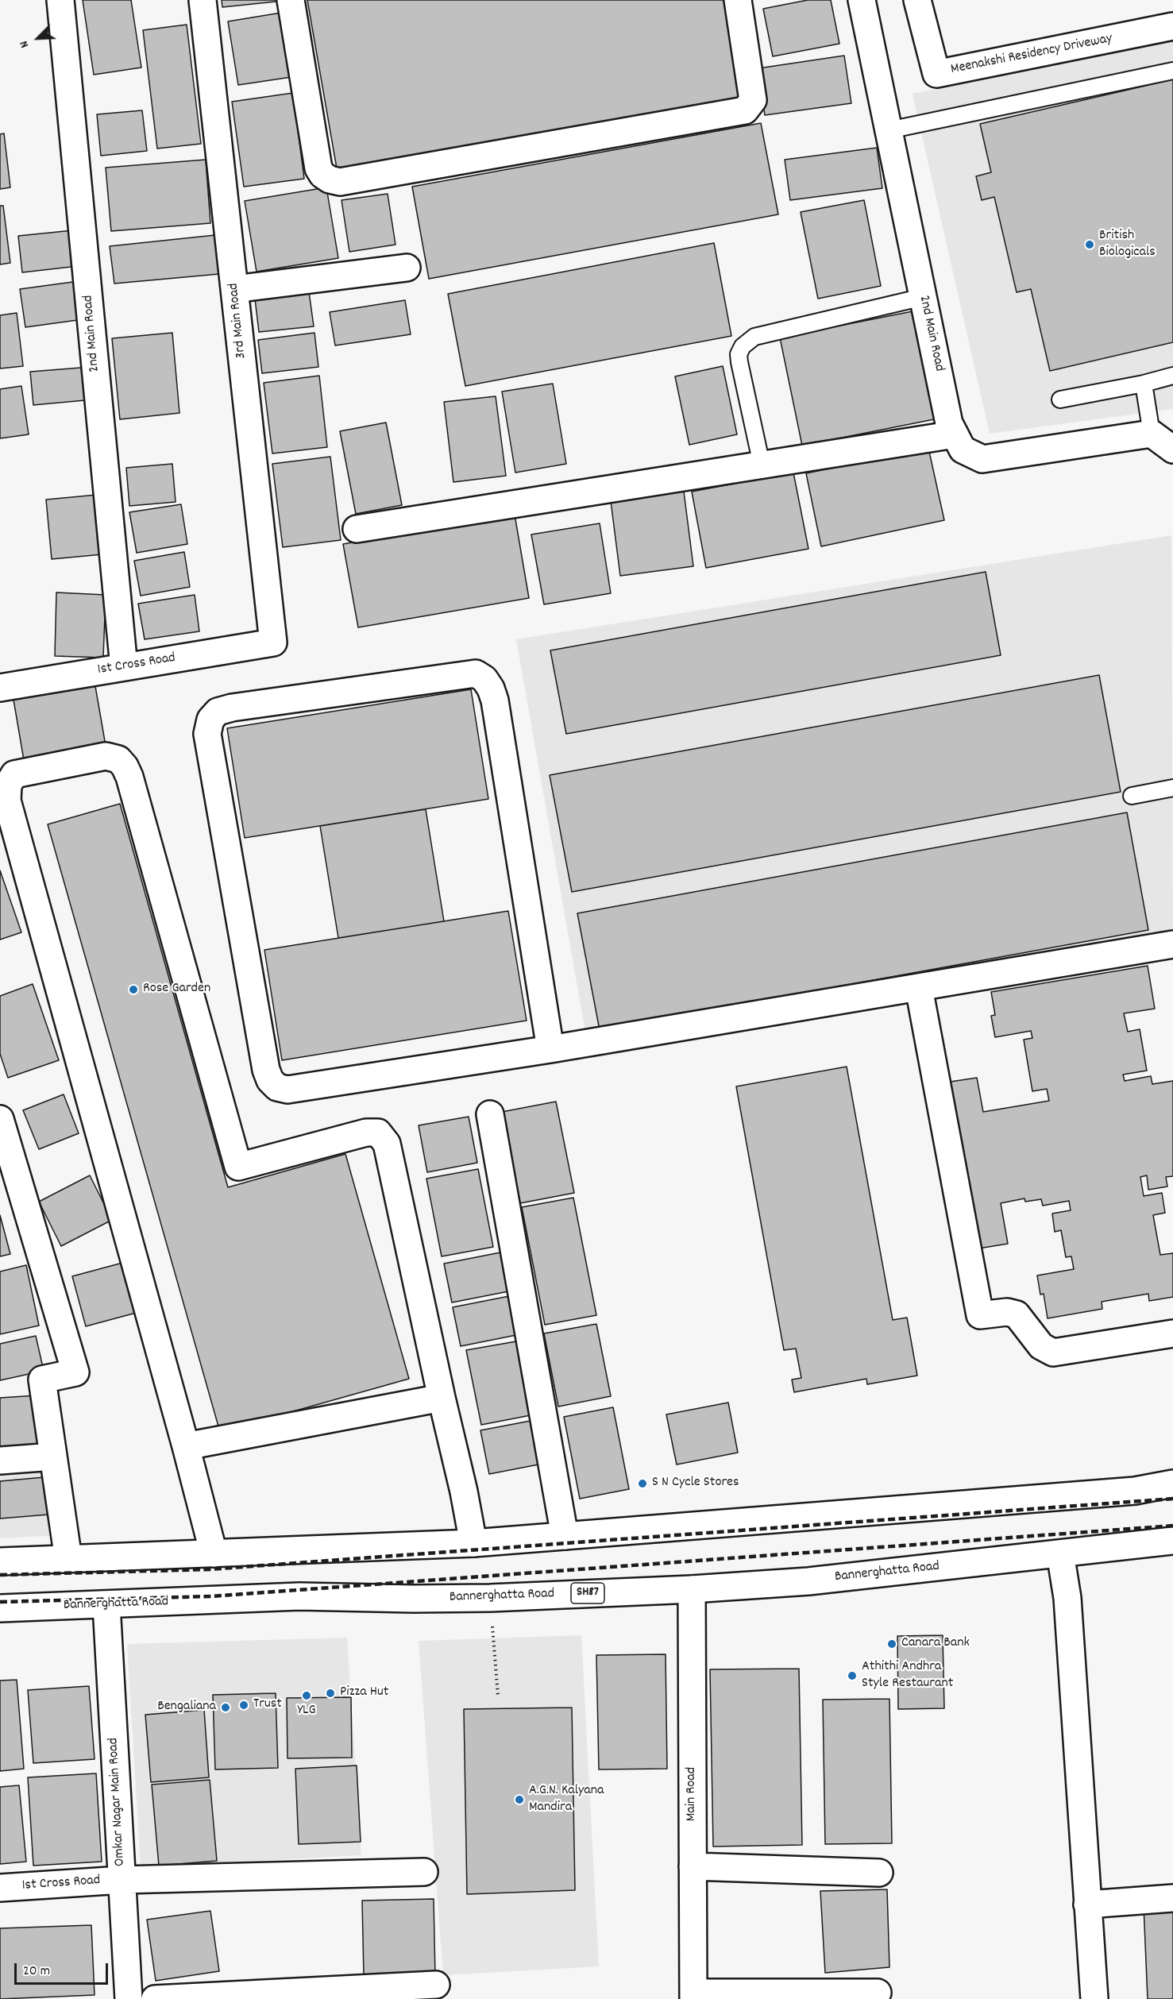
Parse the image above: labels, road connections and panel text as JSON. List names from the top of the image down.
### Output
{
  "streets": {
    "street": [
      "Meenakshi Residency Driveway",
      "3rd Main Road",
      "2nd Main Road",
      "1st Cross Road",
      "Bannerghatta Road",
      "SH87",
      "Main Road",
      "Omkar Nagar Main Road"
    ]
  },
  "crossings": [
    ["3rd Main Road", "1st Cross Road"],
    ["2nd Main Road", "1st Cross Road"],
    ["1st Cross Road", "Omkar Nagar Main Road"],
    ["Bannerghatta Road", "Main Road"],
    ["Bannerghatta Road", "Omkar Nagar Main Road"]
  ],
  "places": [
    "British Biologicals",
    "Rose Garden",
    "S N Cycle Stores",
    "Canara Bank",
    "Athithi Andhra Style Restaurant",
    "Pizza Hut",
    "YLG",
    "Trust",
    "Bengaliana",
    "A.G.N. Kalyana Mandira"
  ],
  "scale_bar": "20 m",
  "north": "bottom left"
}
